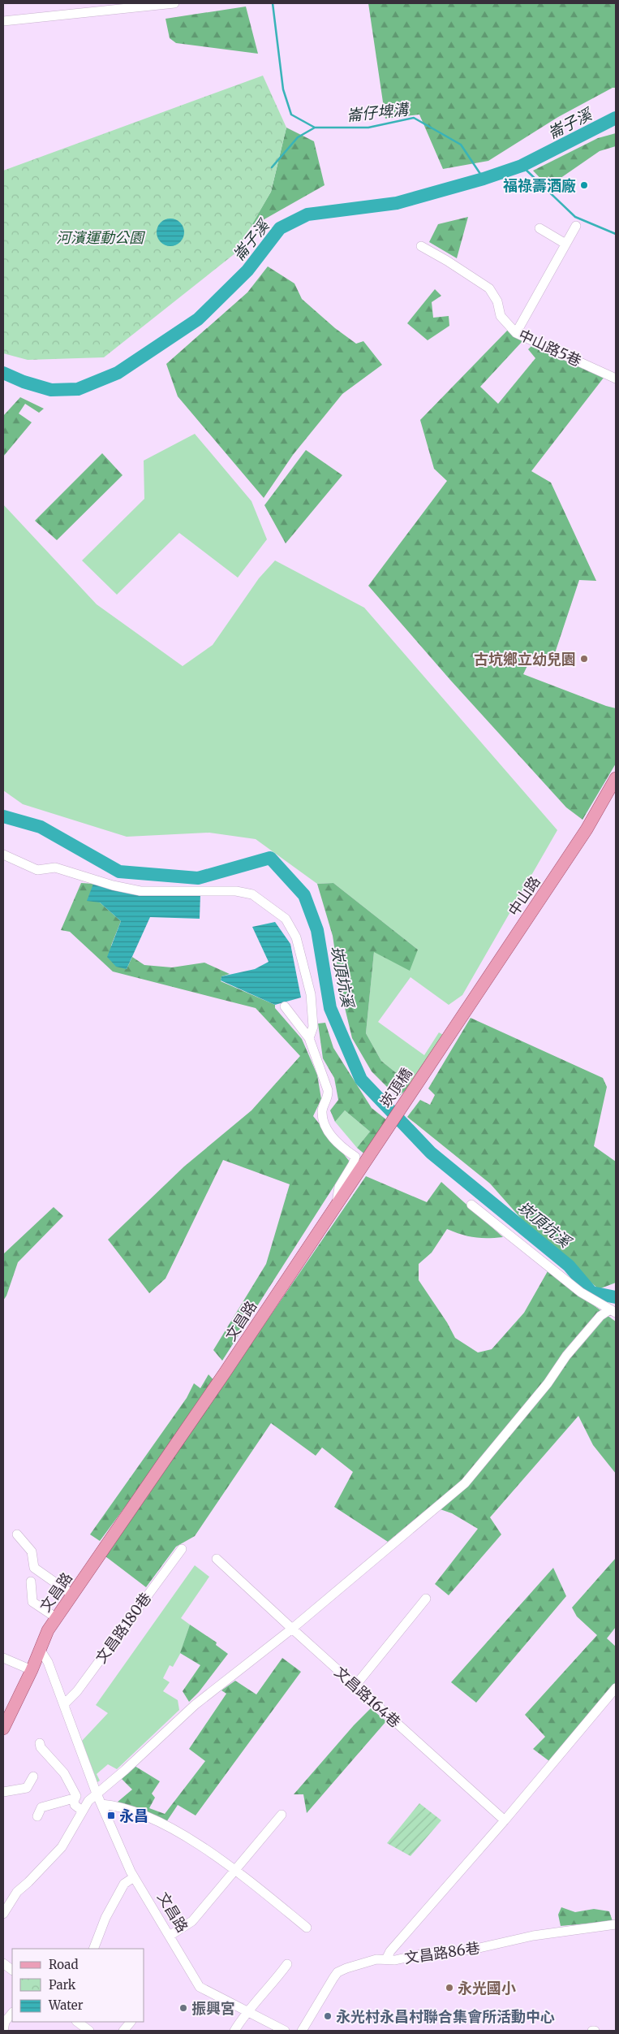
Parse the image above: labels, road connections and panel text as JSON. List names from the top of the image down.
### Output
{
  "streets": {
    "main road": ["中山路", "崁頂橋", "文昌路"],
    "street": [
      "中山路5巷",
      "文昌路180巷",
      "文昌路164巷",
      "文昌路86巷"
    ]
  },
  "crossings": [
    ["中山路", "崁頂橋"],
    ["崁頂橋", "文昌路"],
    ["文昌路", "文昌路180巷"]
  ],
  "water": ["崙仔埤溝", "崙子溪", "崁頂坑溪"],
  "parks": ["河濱運動公園"],
  "places": {
    "other": [
      "福祿壽酒廠",
      "古坑鄉立幼兒園",
      "永光國小",
      "振興宮",
      "永光村永昌村聯合集會所活動中心"
    ],
    "transit": ["永昌"]
  },
  "legend": ["Road", "Park", "Water"]
}
